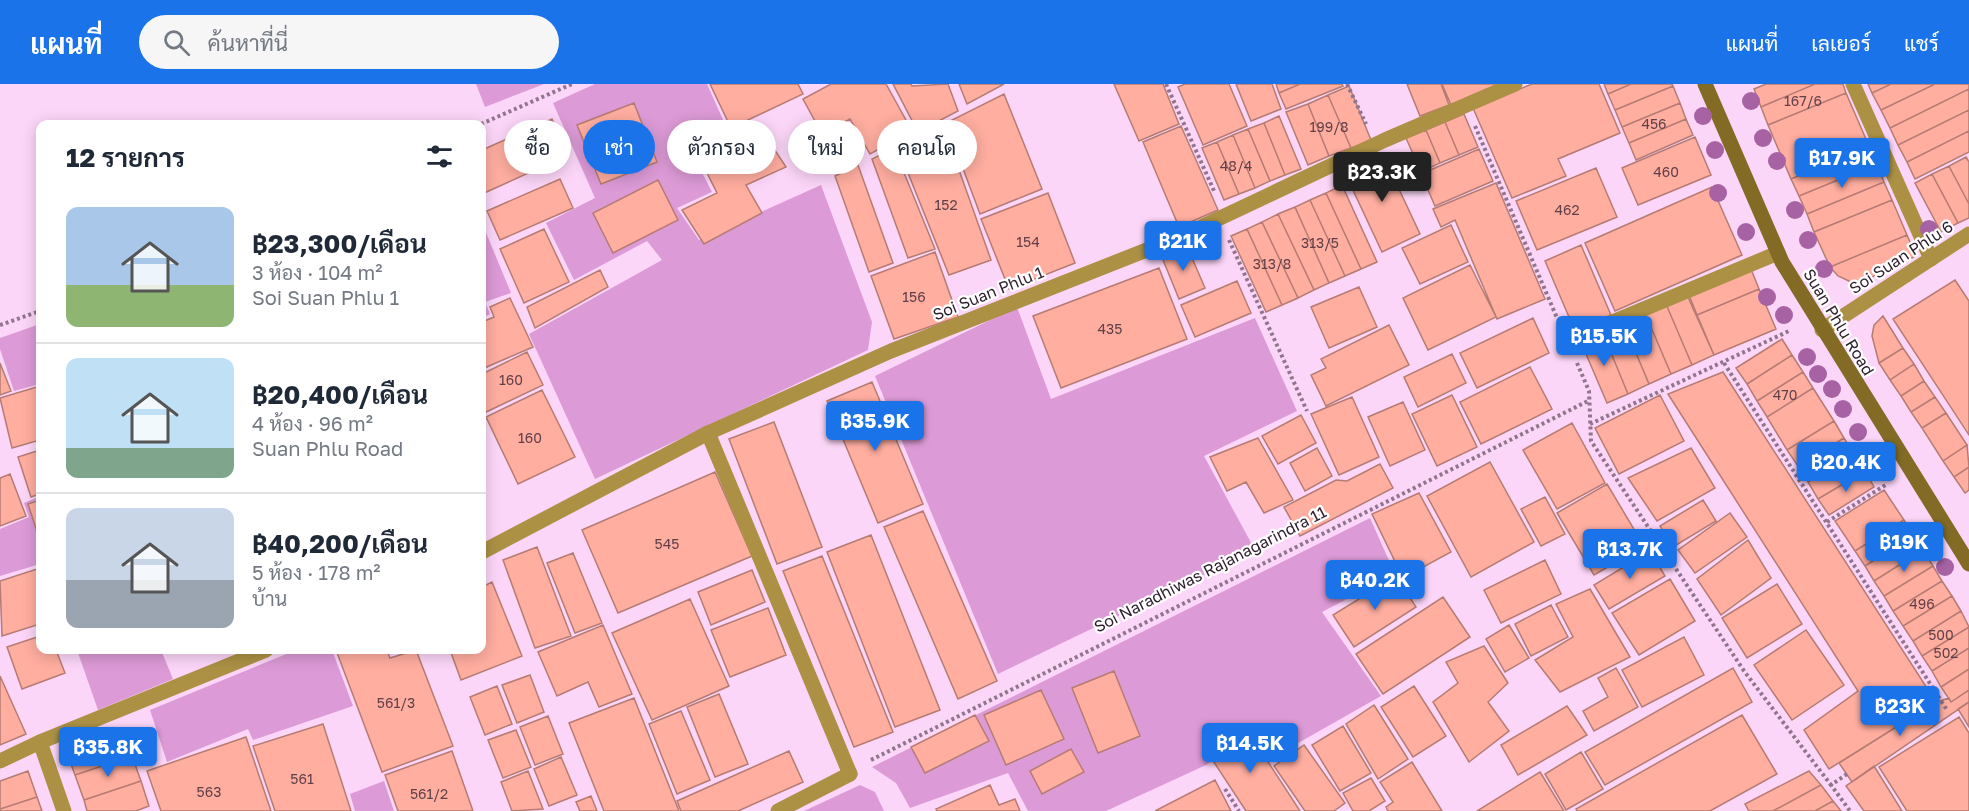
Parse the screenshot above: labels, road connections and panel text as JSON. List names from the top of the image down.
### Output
{
  "streets": {
    "main road": ["Suan Phlu Road"],
    "street": ["Soi Suan Phlu 6", "Soi Suan Phlu 1"],
    "path": ["Soi Naradhiwas Rajanagarindra 11"]
  },
  "crossings": [
    ["Soi Suan Phlu 6", "Suan Phlu Road"]
  ],
  "house_numbers": [
    "167/6",
    "456",
    "199/8",
    "48/4",
    "460",
    "152",
    "462",
    "154",
    "313/5",
    "313/8",
    "156",
    "435",
    "160",
    "470",
    "160",
    "545",
    "496",
    "500",
    "502",
    "561/3",
    "561",
    "563",
    "561/2"
  ],
  "page": {
    "header": "แผนที่",
    "search": "ค้นหาที่นี่",
    "nav": ["แผนที่", "เลเยอร์", "แชร์"],
    "chip": [
      "ซื้อ",
      "เช่า",
      "ตัวกรอง",
      "ใหม่",
      "คอนโด"
    ],
    "heading": "12 รายการ",
    "price": [
      "฿17.9K",
      "฿23.3K",
      "฿21K",
      "฿15.5K",
      "฿35.9K",
      "฿20.4K",
      "฿19K",
      "฿13.7K",
      "฿40.2K",
      "฿23K",
      "฿14.5K",
      "฿35.8K"
    ],
    "list": [
      {
        "name": "฿23,300/เดือน",
        "note": "3 ห้อง · 104 m² · Soi Suan Phlu 1"
      },
      {
        "name": "฿20,400/เดือน",
        "note": "4 ห้อง · 96 m² · Suan Phlu Road"
      },
      {
        "name": "฿40,200/เดือน",
        "note": "5 ห้อง · 178 m² · บ้าน"
      }
    ]
  }
}
